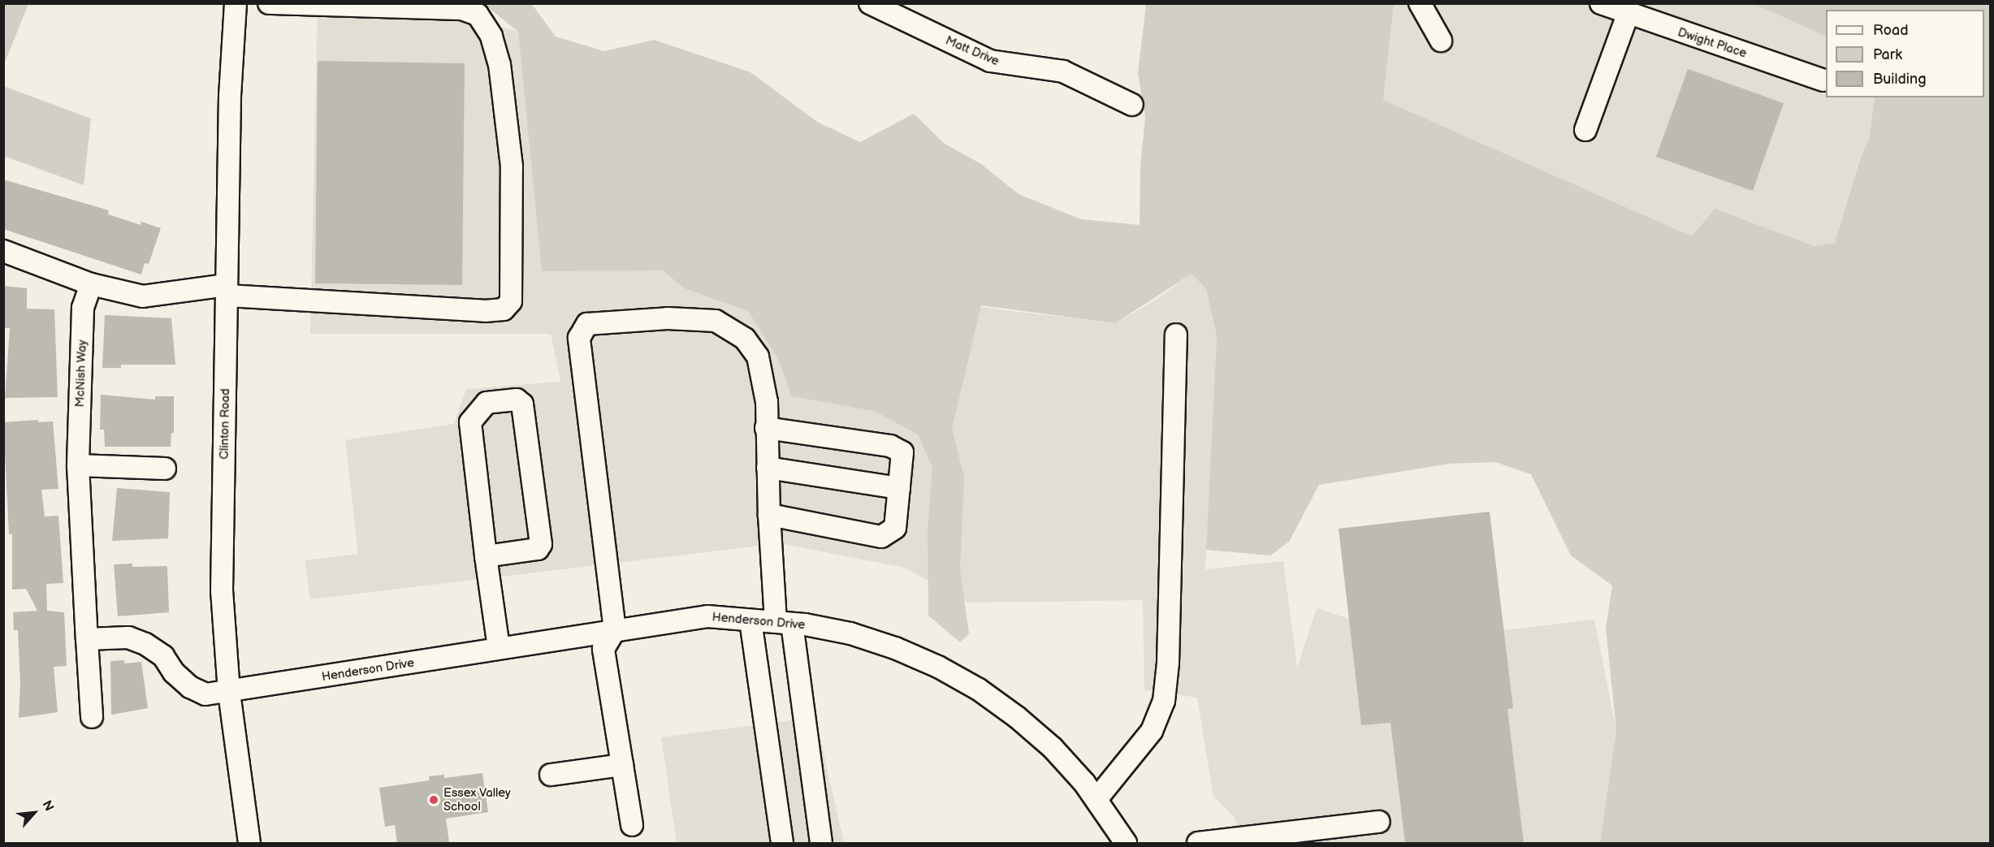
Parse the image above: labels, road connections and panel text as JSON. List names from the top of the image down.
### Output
{
  "streets": {
    "street": [
      "Dwight Place",
      "Matt Drive",
      "McNish Way",
      "Clinton Road",
      "Henderson Drive"
    ]
  },
  "crossings": [
    ["Clinton Road", "Henderson Drive"]
  ],
  "places": ["Essex Valley School"],
  "legend": ["Road", "Park", "Building"],
  "north": "top right"
}
